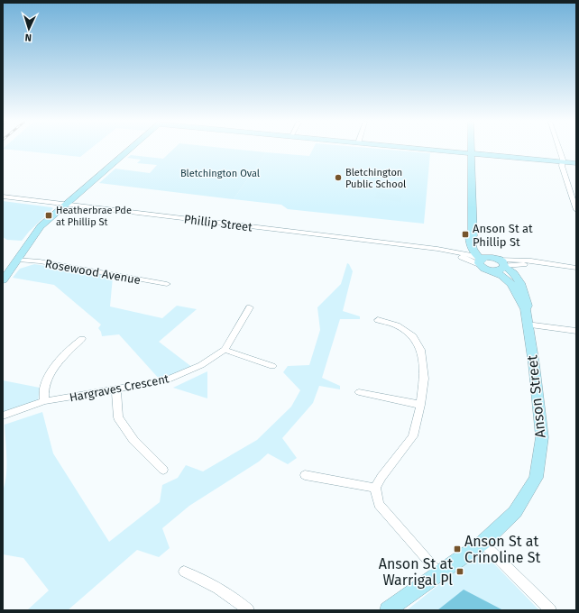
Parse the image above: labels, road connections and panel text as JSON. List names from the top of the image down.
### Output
{
  "streets": {
    "street": [
      "Phillip Street",
      "Rosewood Avenue",
      "Hargraves Crescent",
      "Anson Street"
    ]
  },
  "crossings": [
    ["Phillip Street", "Anson Street"]
  ],
  "parks": ["Bletchington Oval"],
  "places": {
    "other": ["Bletchington Public School"],
    "transit": [
      "Heatherbrae Pde at Phillip St",
      "Anson St at Phillip St",
      "Anson St at Crinoline St",
      "Anson St at Warrigal Pl"
    ]
  },
  "north": "bottom"
}
